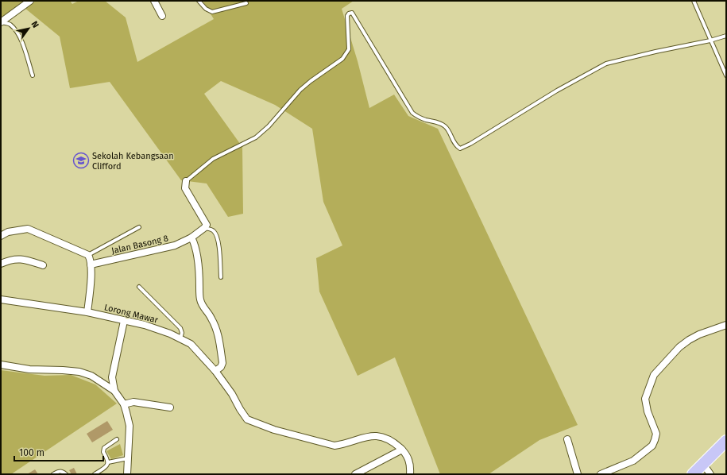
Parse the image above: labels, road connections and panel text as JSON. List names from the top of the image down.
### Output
{
  "streets": {
    "street": ["Jalan Basong 8", "Lorong Mawar"]
  },
  "places": {
    "school or university": ["Sekolah Kebangsaan Clifford"]
  },
  "scale_bar": "100 m",
  "north": "top right"
}
